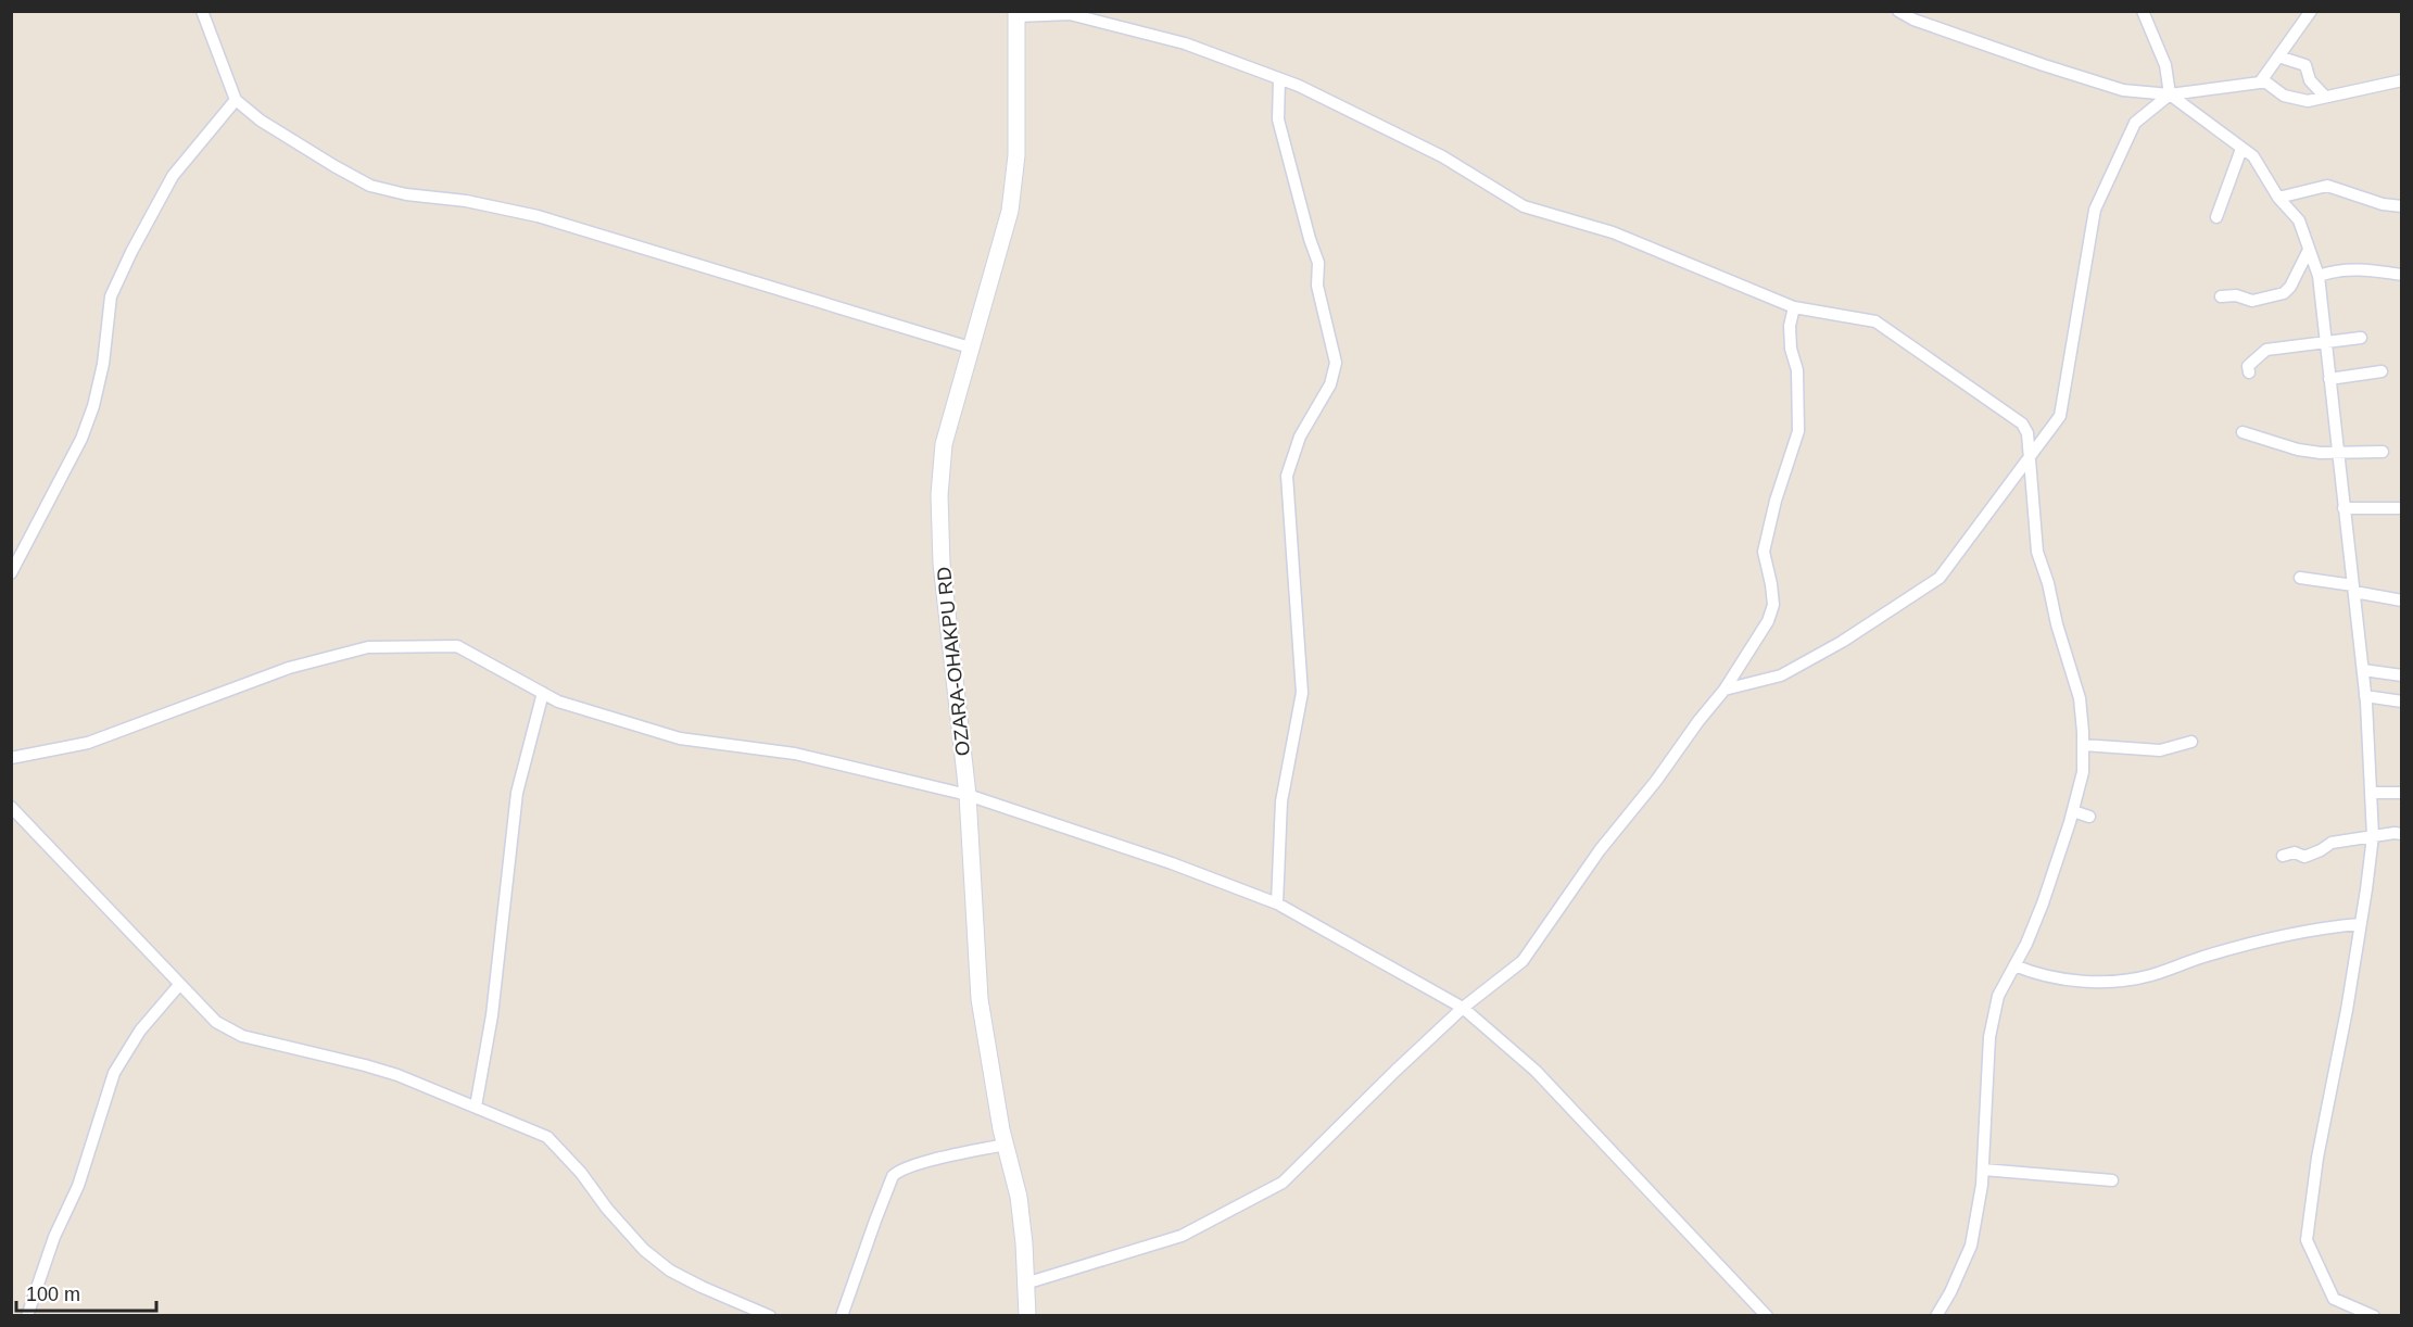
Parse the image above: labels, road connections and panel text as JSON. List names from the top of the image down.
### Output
{
  "streets": {
    "main road": ["OZARA-OHAKPU RD"]
  },
  "scale_bar": "100 m"
}
